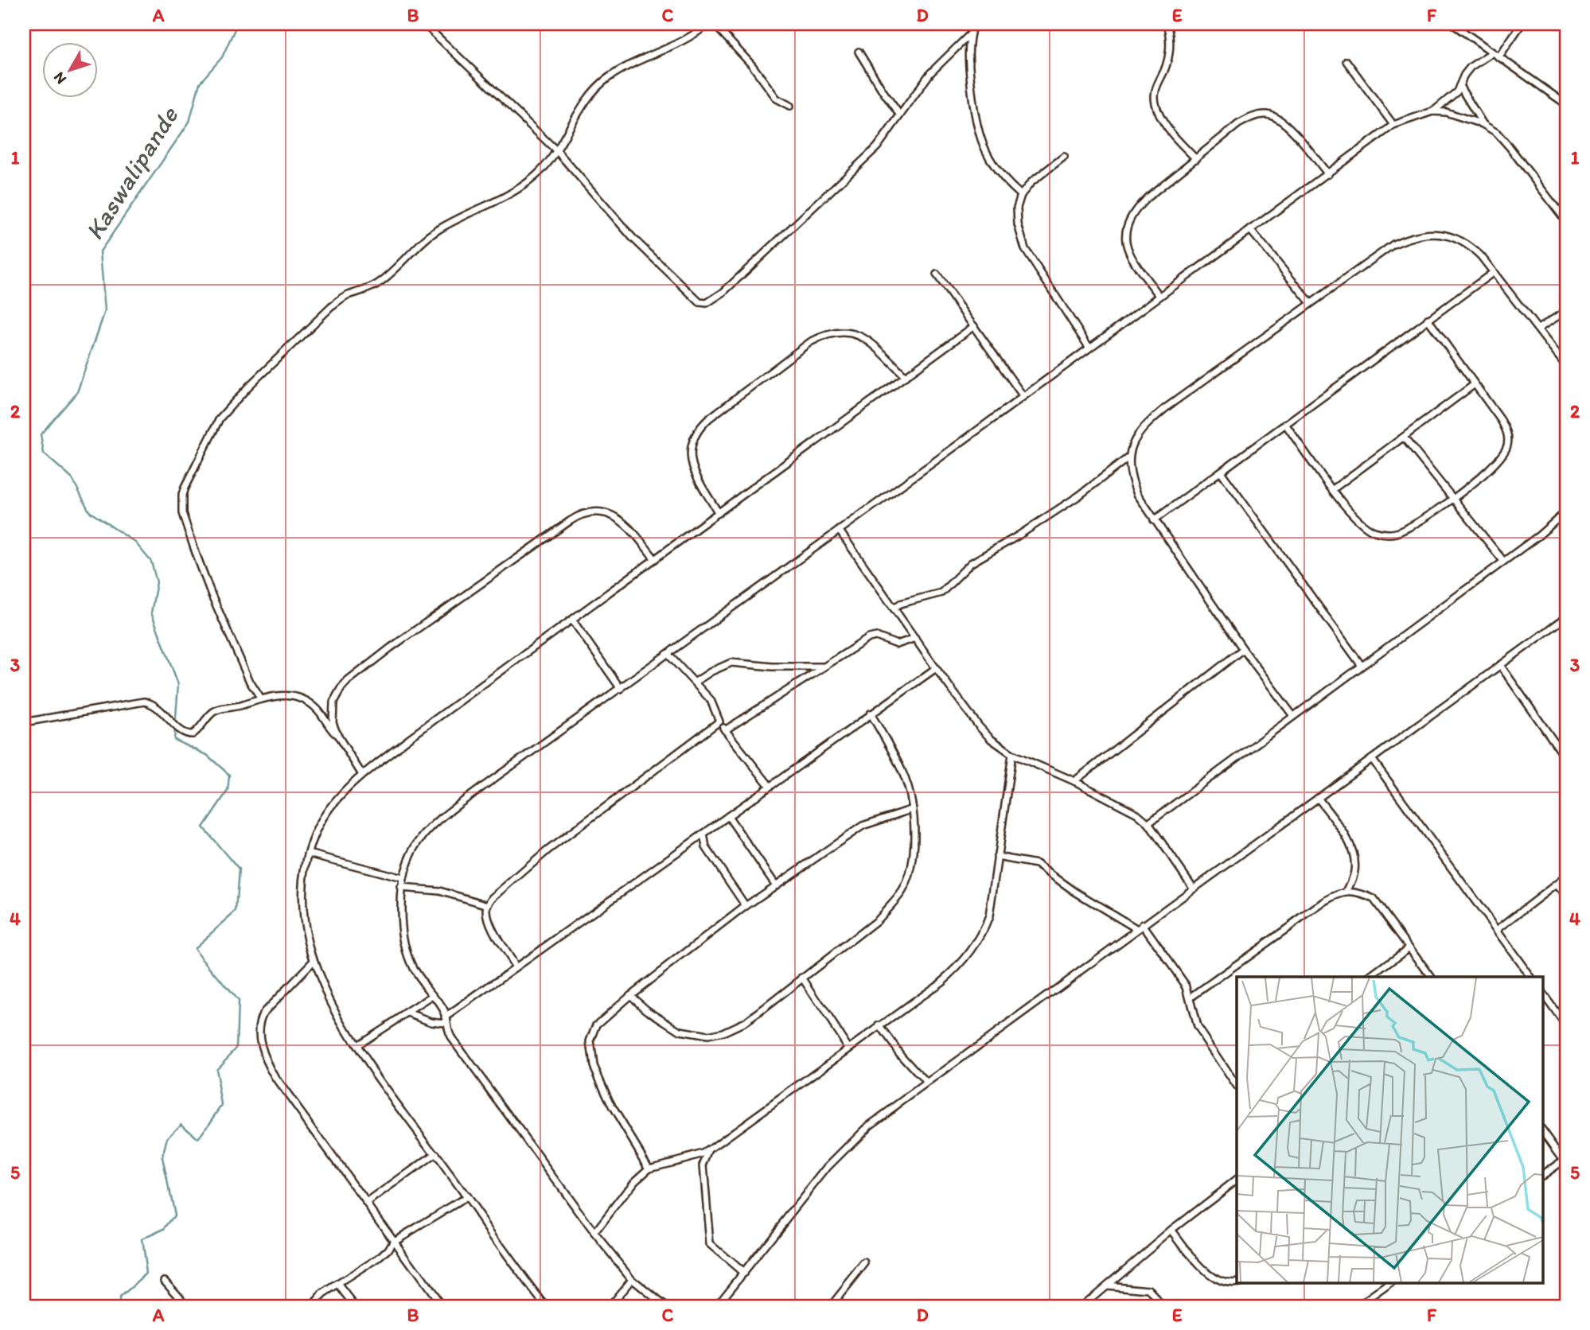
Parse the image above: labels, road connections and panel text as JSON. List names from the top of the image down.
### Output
{
  "water": ["Kaswalipande"],
  "north": "bottom left",
  "grid": {
    "columns": [
      "A",
      "B",
      "C",
      "D",
      "E",
      "F"
    ],
    "rows": [
      "1",
      "2",
      "3",
      "4",
      "5"
    ]
  }
}
